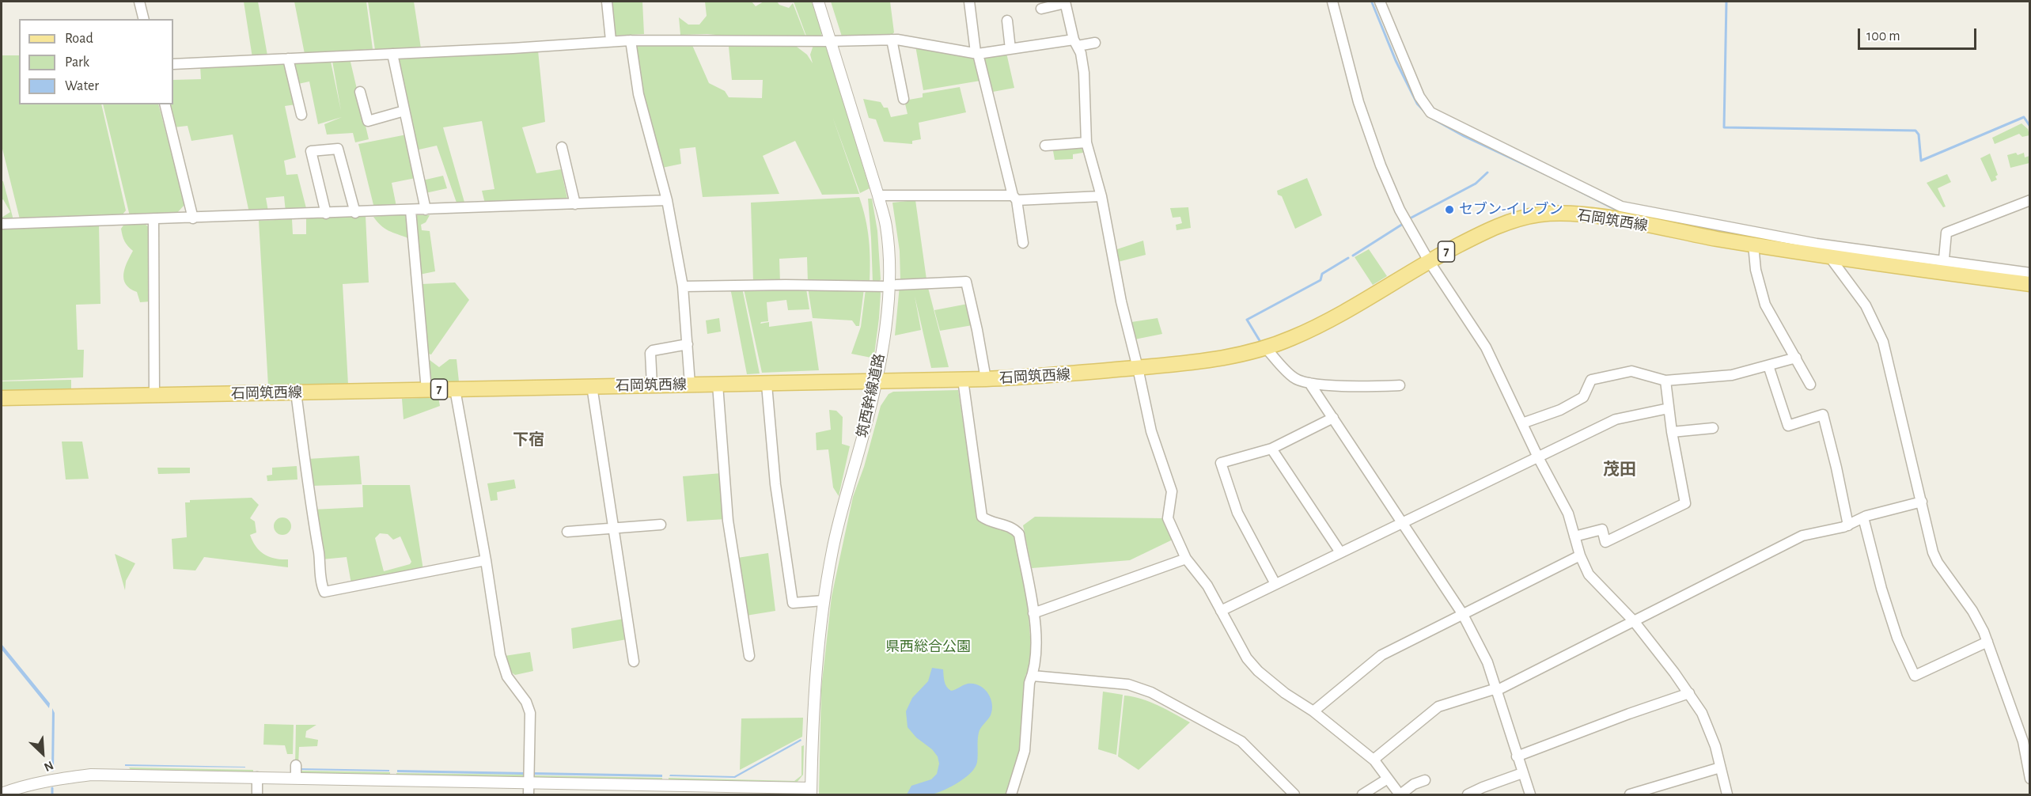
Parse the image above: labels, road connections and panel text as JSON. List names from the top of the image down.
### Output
{
  "streets": {
    "main road": ["石岡筑西線", "7"],
    "street": ["筑西幹線道路"]
  },
  "crossings": [
    ["石岡筑西線", "筑西幹線道路"]
  ],
  "districts": ["下宿", "茂田"],
  "parks": ["県西総合公園"],
  "places": ["セブン-イレブン"],
  "legend": ["Road", "Park", "Water"],
  "scale_bar": "100 m",
  "north": "bottom right"
}
